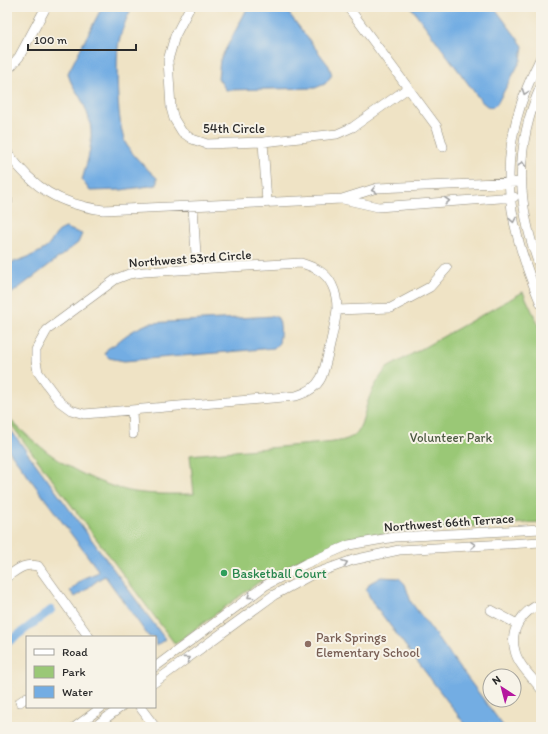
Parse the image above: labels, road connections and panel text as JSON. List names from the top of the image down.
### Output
{
  "streets": {
    "street": ["54th Circle", "Northwest 53rd Circle", "Northwest 66th Terrace"]
  },
  "parks": ["Volunteer Park"],
  "places": ["Basketball Court", "Park Springs Elementary School"],
  "legend": ["Road", "Park", "Water"],
  "scale_bar": "100 m",
  "north": "top left"
}
